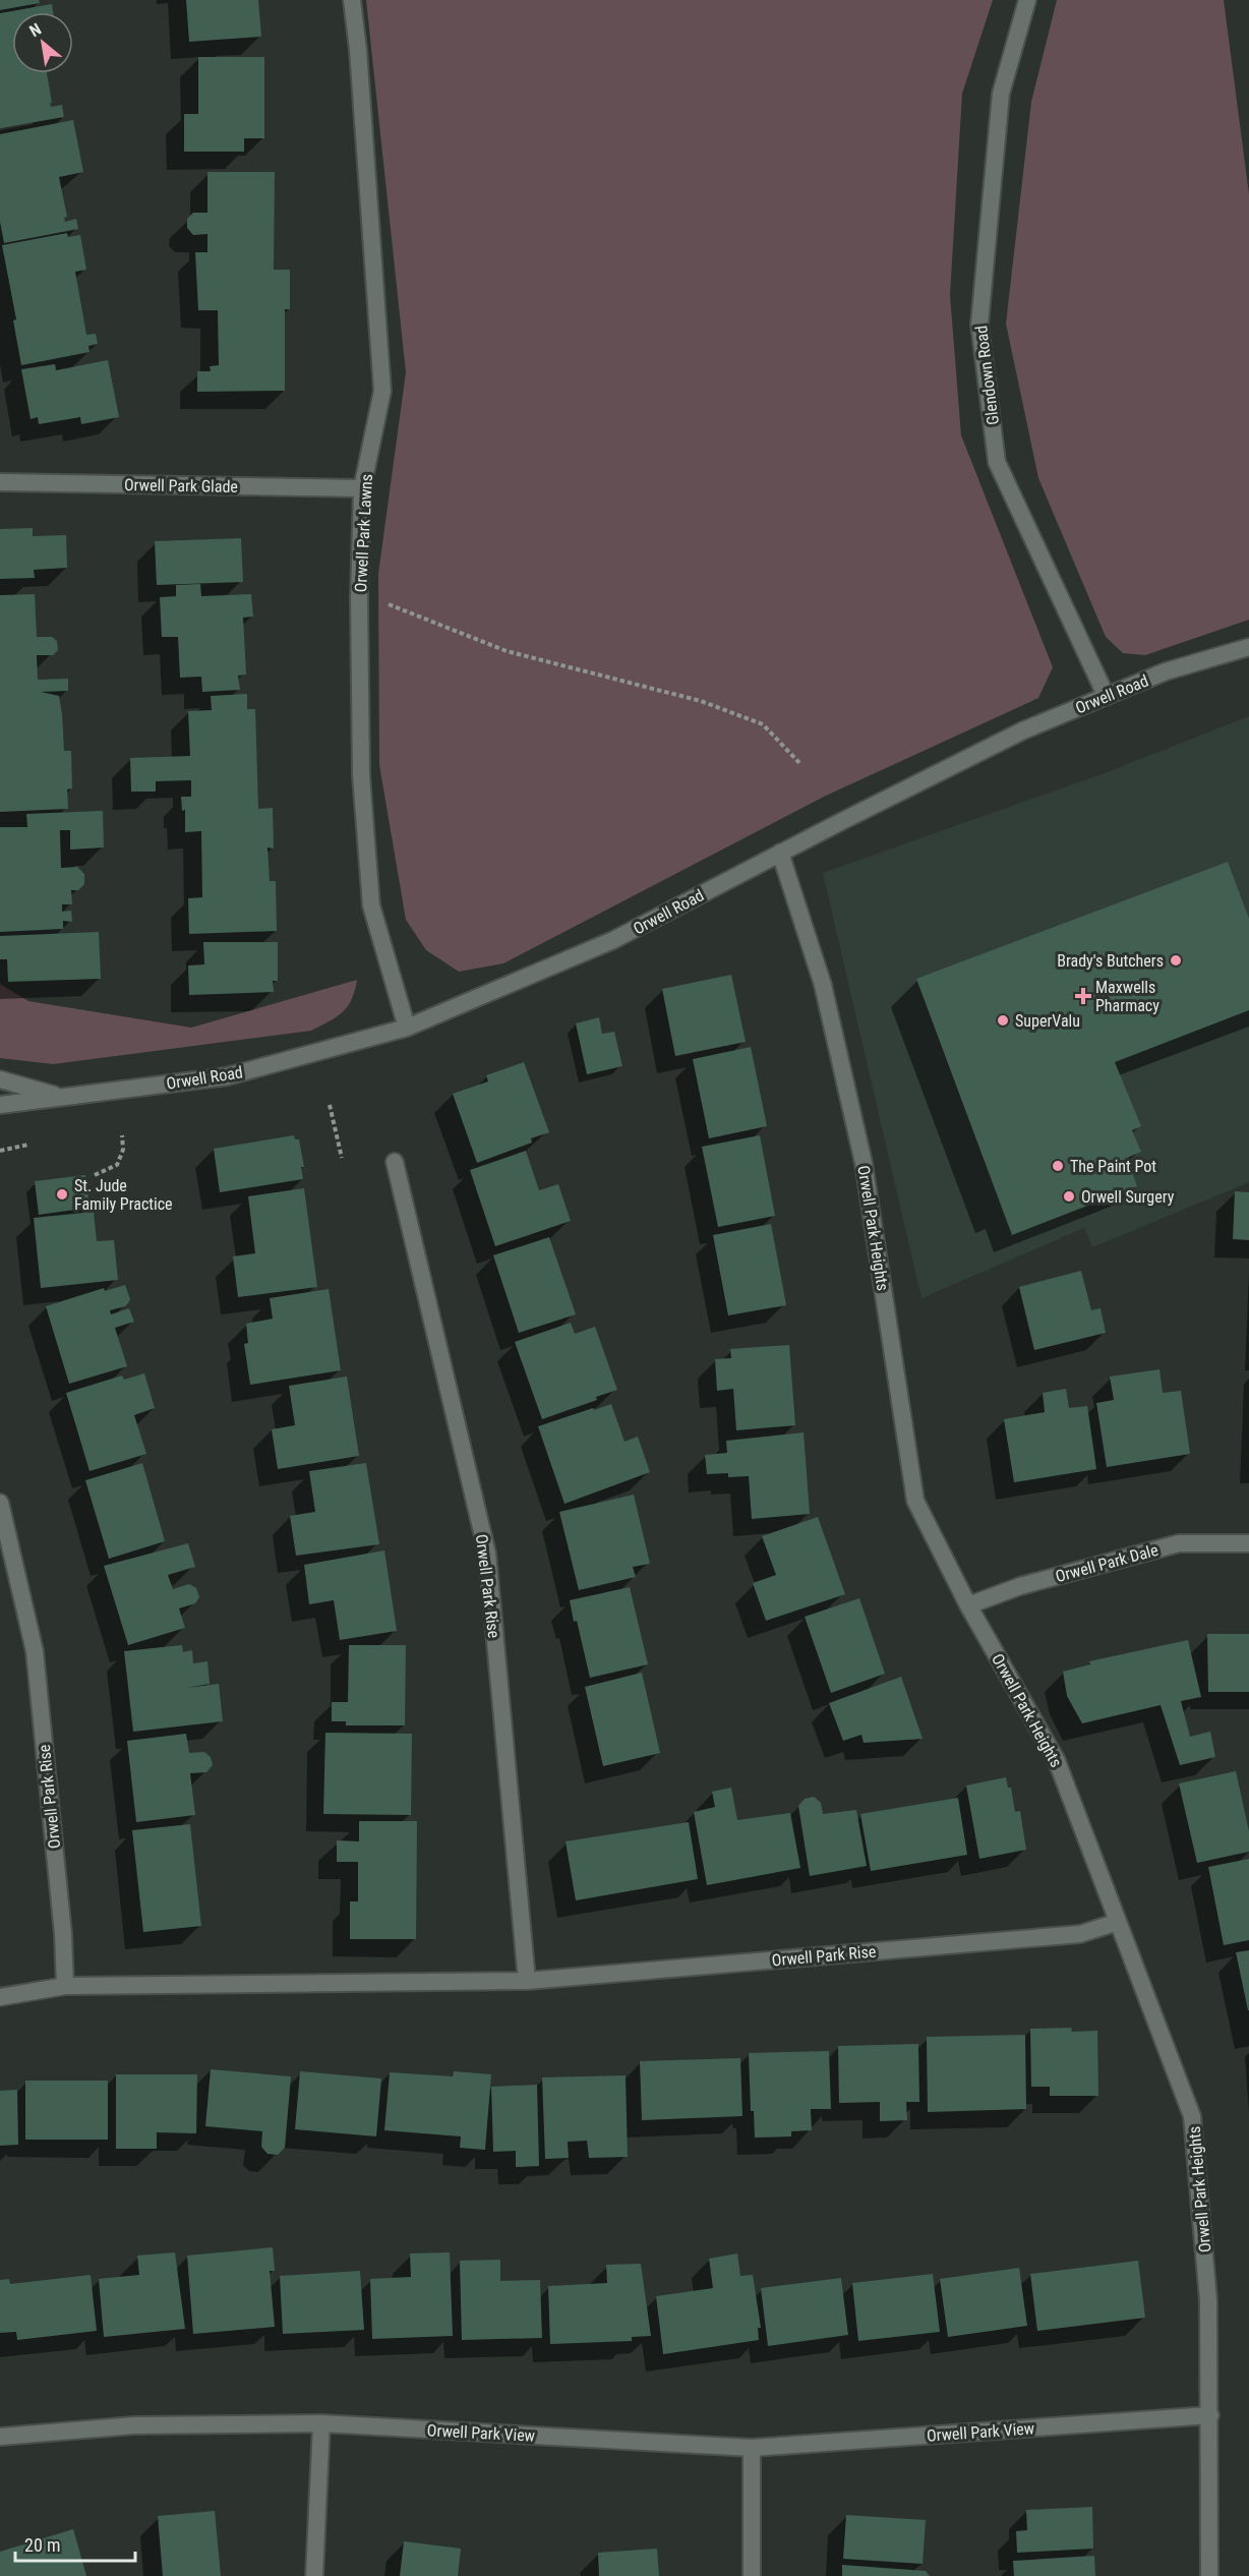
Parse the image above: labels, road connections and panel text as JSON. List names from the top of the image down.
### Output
{
  "streets": {
    "street": [
      "Glendown Road",
      "Orwell Park Glade",
      "Orwell Park Lawns",
      "Orwell Road",
      "Orwell Park Heights",
      "Orwell Park Dale",
      "Orwell Park Rise",
      "Orwell Park View"
    ]
  },
  "crossings": [
    ["Glendown Road", "Orwell Road"],
    ["Orwell Park Glade", "Orwell Park Lawns"],
    ["Orwell Park Lawns", "Orwell Road"],
    ["Orwell Road", "Orwell Park Heights"],
    ["Orwell Park Heights", "Orwell Park Dale"],
    ["Orwell Park Heights", "Orwell Park Rise"],
    ["Orwell Park Heights", "Orwell Park View"]
  ],
  "places": {
    "other": [
      "Brady's Butchers",
      "SuperValu",
      "The Paint Pot",
      "St. Jude Family Practice",
      "Orwell Surgery"
    ],
    "health": ["Maxwells Pharmacy"]
  },
  "scale_bar": "20 m",
  "north": "top left"
}
